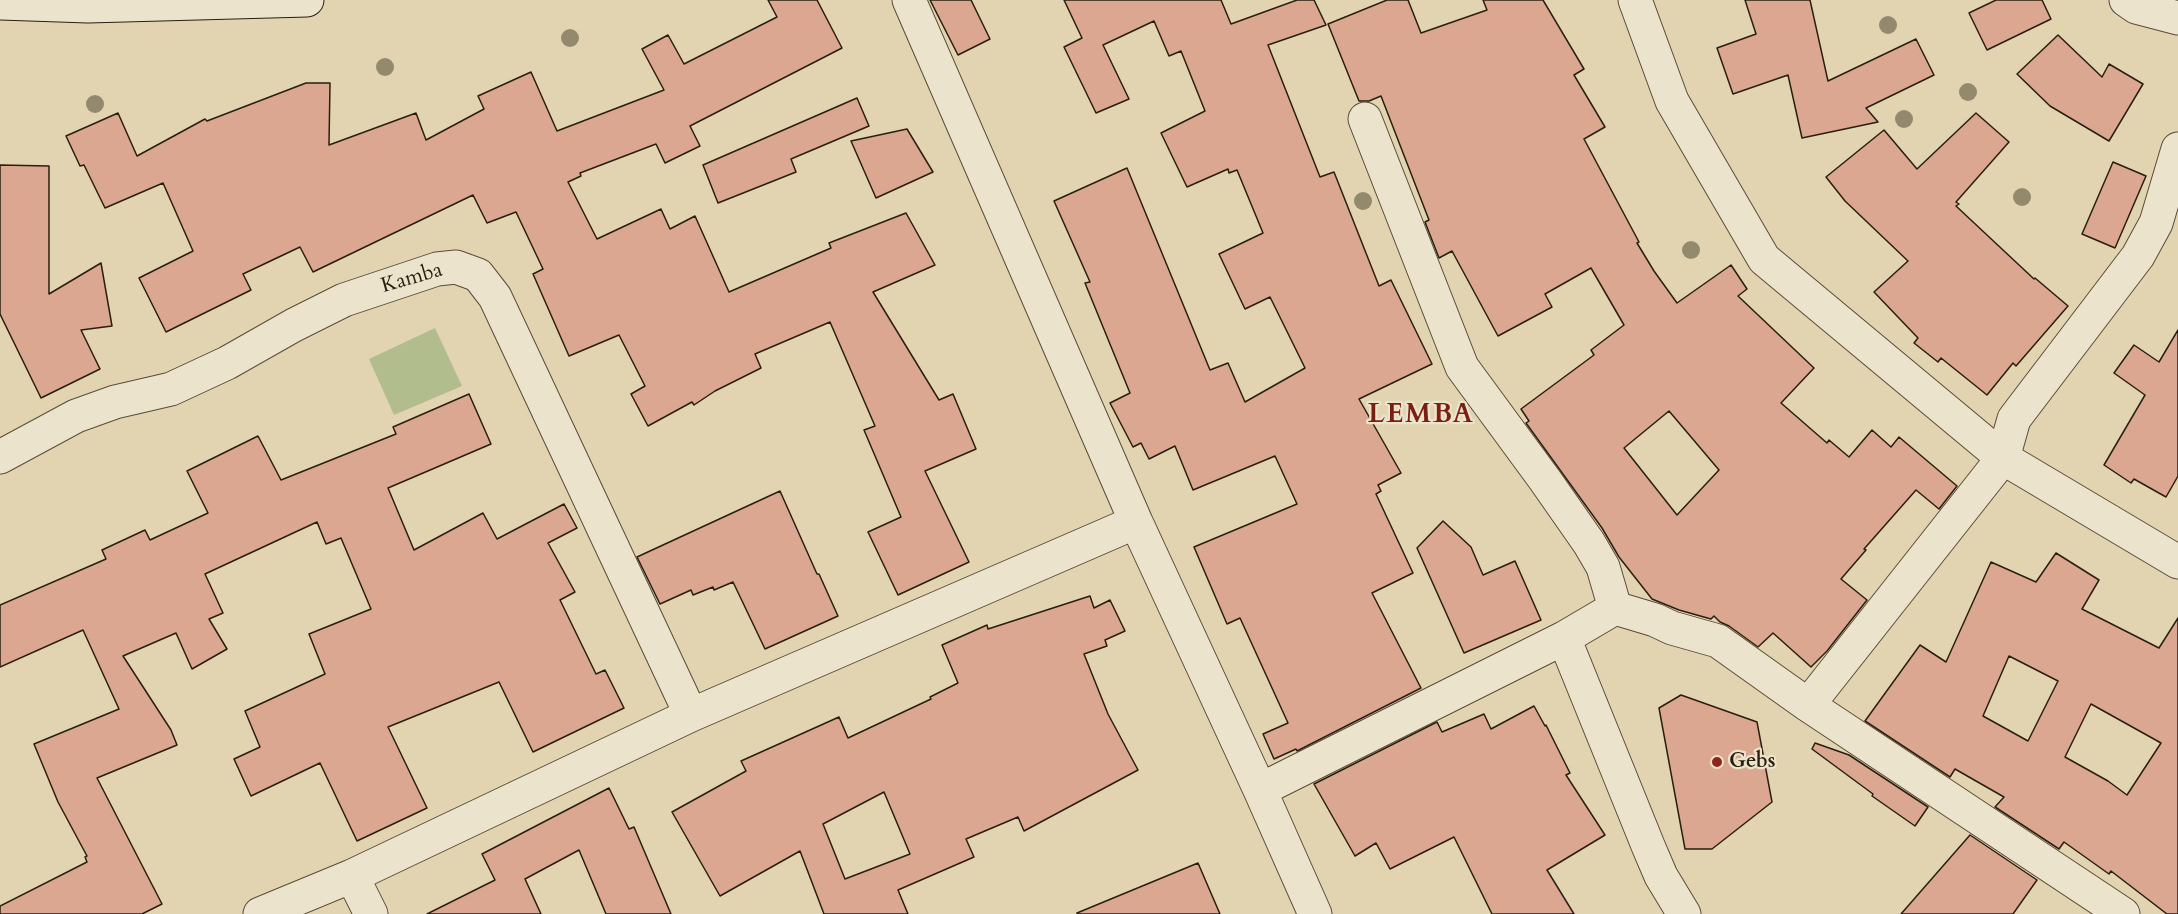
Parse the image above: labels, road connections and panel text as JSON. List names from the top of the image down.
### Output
{
  "streets": {
    "street": ["Kamba"]
  },
  "districts": ["LEMBA"],
  "places": ["Gebs"]
}
